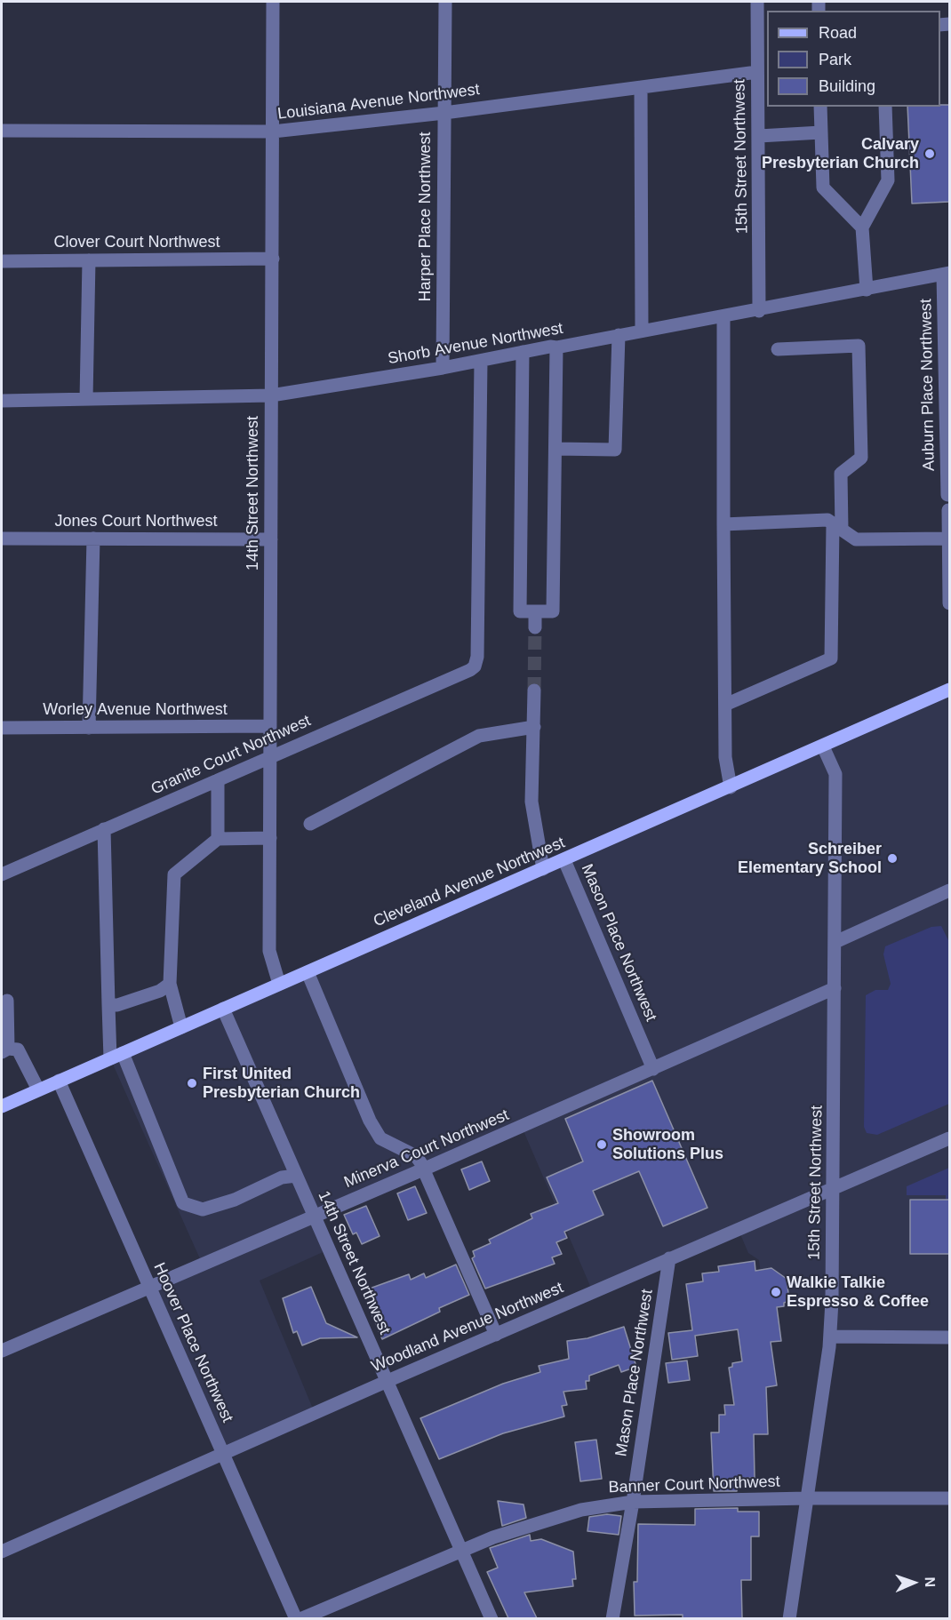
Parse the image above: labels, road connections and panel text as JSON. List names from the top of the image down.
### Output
{
  "streets": {
    "main road": ["Cleveland Avenue Northwest"],
    "street": [
      "Louisiana Avenue Northwest",
      "15th Street Northwest",
      "Harper Place Northwest",
      "Clover Court Northwest",
      "Shorb Avenue Northwest",
      "Auburn Place Northwest",
      "14th Street Northwest",
      "Jones Court Northwest",
      "Worley Avenue Northwest",
      "Granite Court Northwest",
      "Mason Place Northwest",
      "Minerva Court Northwest",
      "Woodland Avenue Northwest",
      "Hoover Place Northwest",
      "Banner Court Northwest"
    ]
  },
  "crossings": [
    ["Louisiana Avenue Northwest", "15th Street Northwest"],
    ["Louisiana Avenue Northwest", "Harper Place Northwest"],
    ["Louisiana Avenue Northwest", "14th Street Northwest"],
    ["15th Street Northwest", "Shorb Avenue Northwest"],
    ["15th Street Northwest", "Cleveland Avenue Northwest"],
    ["15th Street Northwest", "Minerva Court Northwest"],
    ["15th Street Northwest", "Woodland Avenue Northwest"],
    ["15th Street Northwest", "Banner Court Northwest"],
    ["Harper Place Northwest", "Shorb Avenue Northwest"],
    ["Clover Court Northwest", "14th Street Northwest"],
    ["Shorb Avenue Northwest", "Auburn Place Northwest"],
    ["Shorb Avenue Northwest", "14th Street Northwest"],
    ["Shorb Avenue Northwest", "Granite Court Northwest"],
    ["14th Street Northwest", "Jones Court Northwest"],
    ["14th Street Northwest", "Worley Avenue Northwest"],
    ["14th Street Northwest", "Granite Court Northwest"],
    ["14th Street Northwest", "Cleveland Avenue Northwest"],
    ["14th Street Northwest", "Minerva Court Northwest"],
    ["14th Street Northwest", "Woodland Avenue Northwest"],
    ["14th Street Northwest", "Banner Court Northwest"],
    ["Cleveland Avenue Northwest", "Mason Place Northwest"],
    ["Cleveland Avenue Northwest", "Hoover Place Northwest"],
    ["Mason Place Northwest", "Minerva Court Northwest"],
    ["Mason Place Northwest", "Woodland Avenue Northwest"],
    ["Mason Place Northwest", "Banner Court Northwest"],
    ["Minerva Court Northwest", "Hoover Place Northwest"],
    ["Woodland Avenue Northwest", "Hoover Place Northwest"]
  ],
  "places": [
    "Calvary Presbyterian Church",
    "Schreiber Elementary School",
    "First United Presbyterian Church",
    "Showroom Solutions Plus",
    "Walkie Talkie Espresso & Coffee"
  ],
  "legend": ["Road", "Park", "Building"],
  "north": "right"
}
